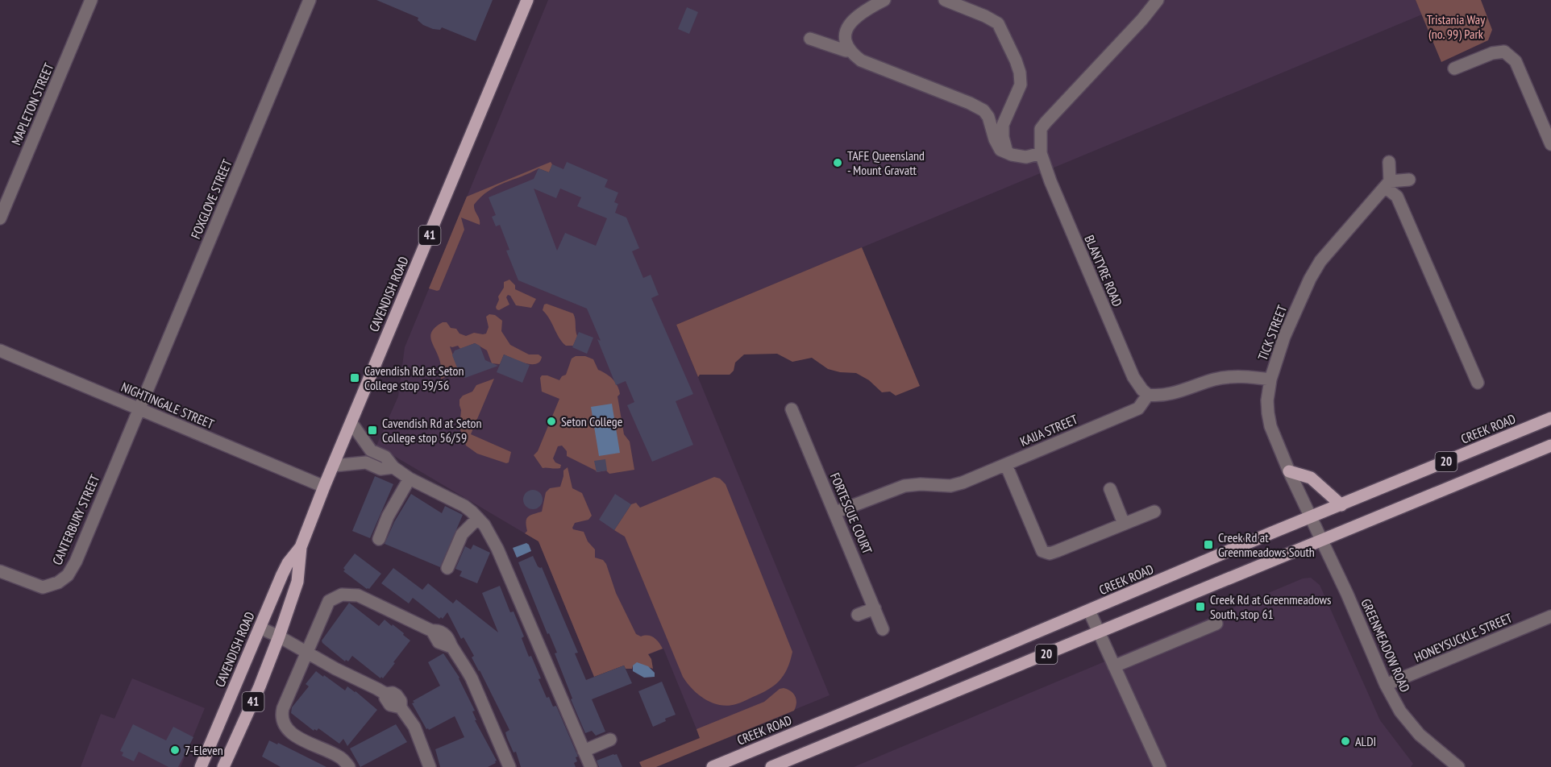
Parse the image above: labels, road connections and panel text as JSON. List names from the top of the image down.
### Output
{
  "streets": {
    "main road": [
      "41",
      "CAVENDISH ROAD",
      "CREEK ROAD",
      "20"
    ],
    "street": [
      "MAPLETON STREET",
      "FOXGLOVE STREET",
      "BLANTYRE ROAD",
      "TICK STREET",
      "NIGHTINGALE STREET",
      "KAIJA STREET",
      "FORTESCUE COURT",
      "CANTERBURY STREET",
      "HONEYSUCKLE STREET",
      "GREENMEADOW ROAD"
    ]
  },
  "crossings": [
    ["FOXGLOVE STREET", "NIGHTINGALE STREET"],
    ["FOXGLOVE STREET", "CANTERBURY STREET"],
    ["BLANTYRE ROAD", "KAIJA STREET"],
    ["CAVENDISH ROAD", "NIGHTINGALE STREET"],
    ["TICK STREET", "CREEK ROAD"],
    ["TICK STREET", "GREENMEADOW ROAD"],
    ["NIGHTINGALE STREET", "CANTERBURY STREET"],
    ["CREEK ROAD", "GREENMEADOW ROAD"],
    ["KAIJA STREET", "FORTESCUE COURT"],
    ["20", "GREENMEADOW ROAD"],
    ["HONEYSUCKLE STREET", "GREENMEADOW ROAD"]
  ],
  "parks": ["Tristania Way (no. 99) Park"],
  "places": {
    "other": [
      "TAFE Queensland - Mount Gravatt",
      "Seton College",
      "ALDI",
      "7-Eleven"
    ],
    "transit": [
      "Cavendish Rd at Seton College stop 59/56",
      "Cavendish Rd at Seton College stop 56/59",
      "Creek Rd at Greenmeadows South",
      "Creek Rd at Greenmeadows South, stop 61"
    ]
  }
}
